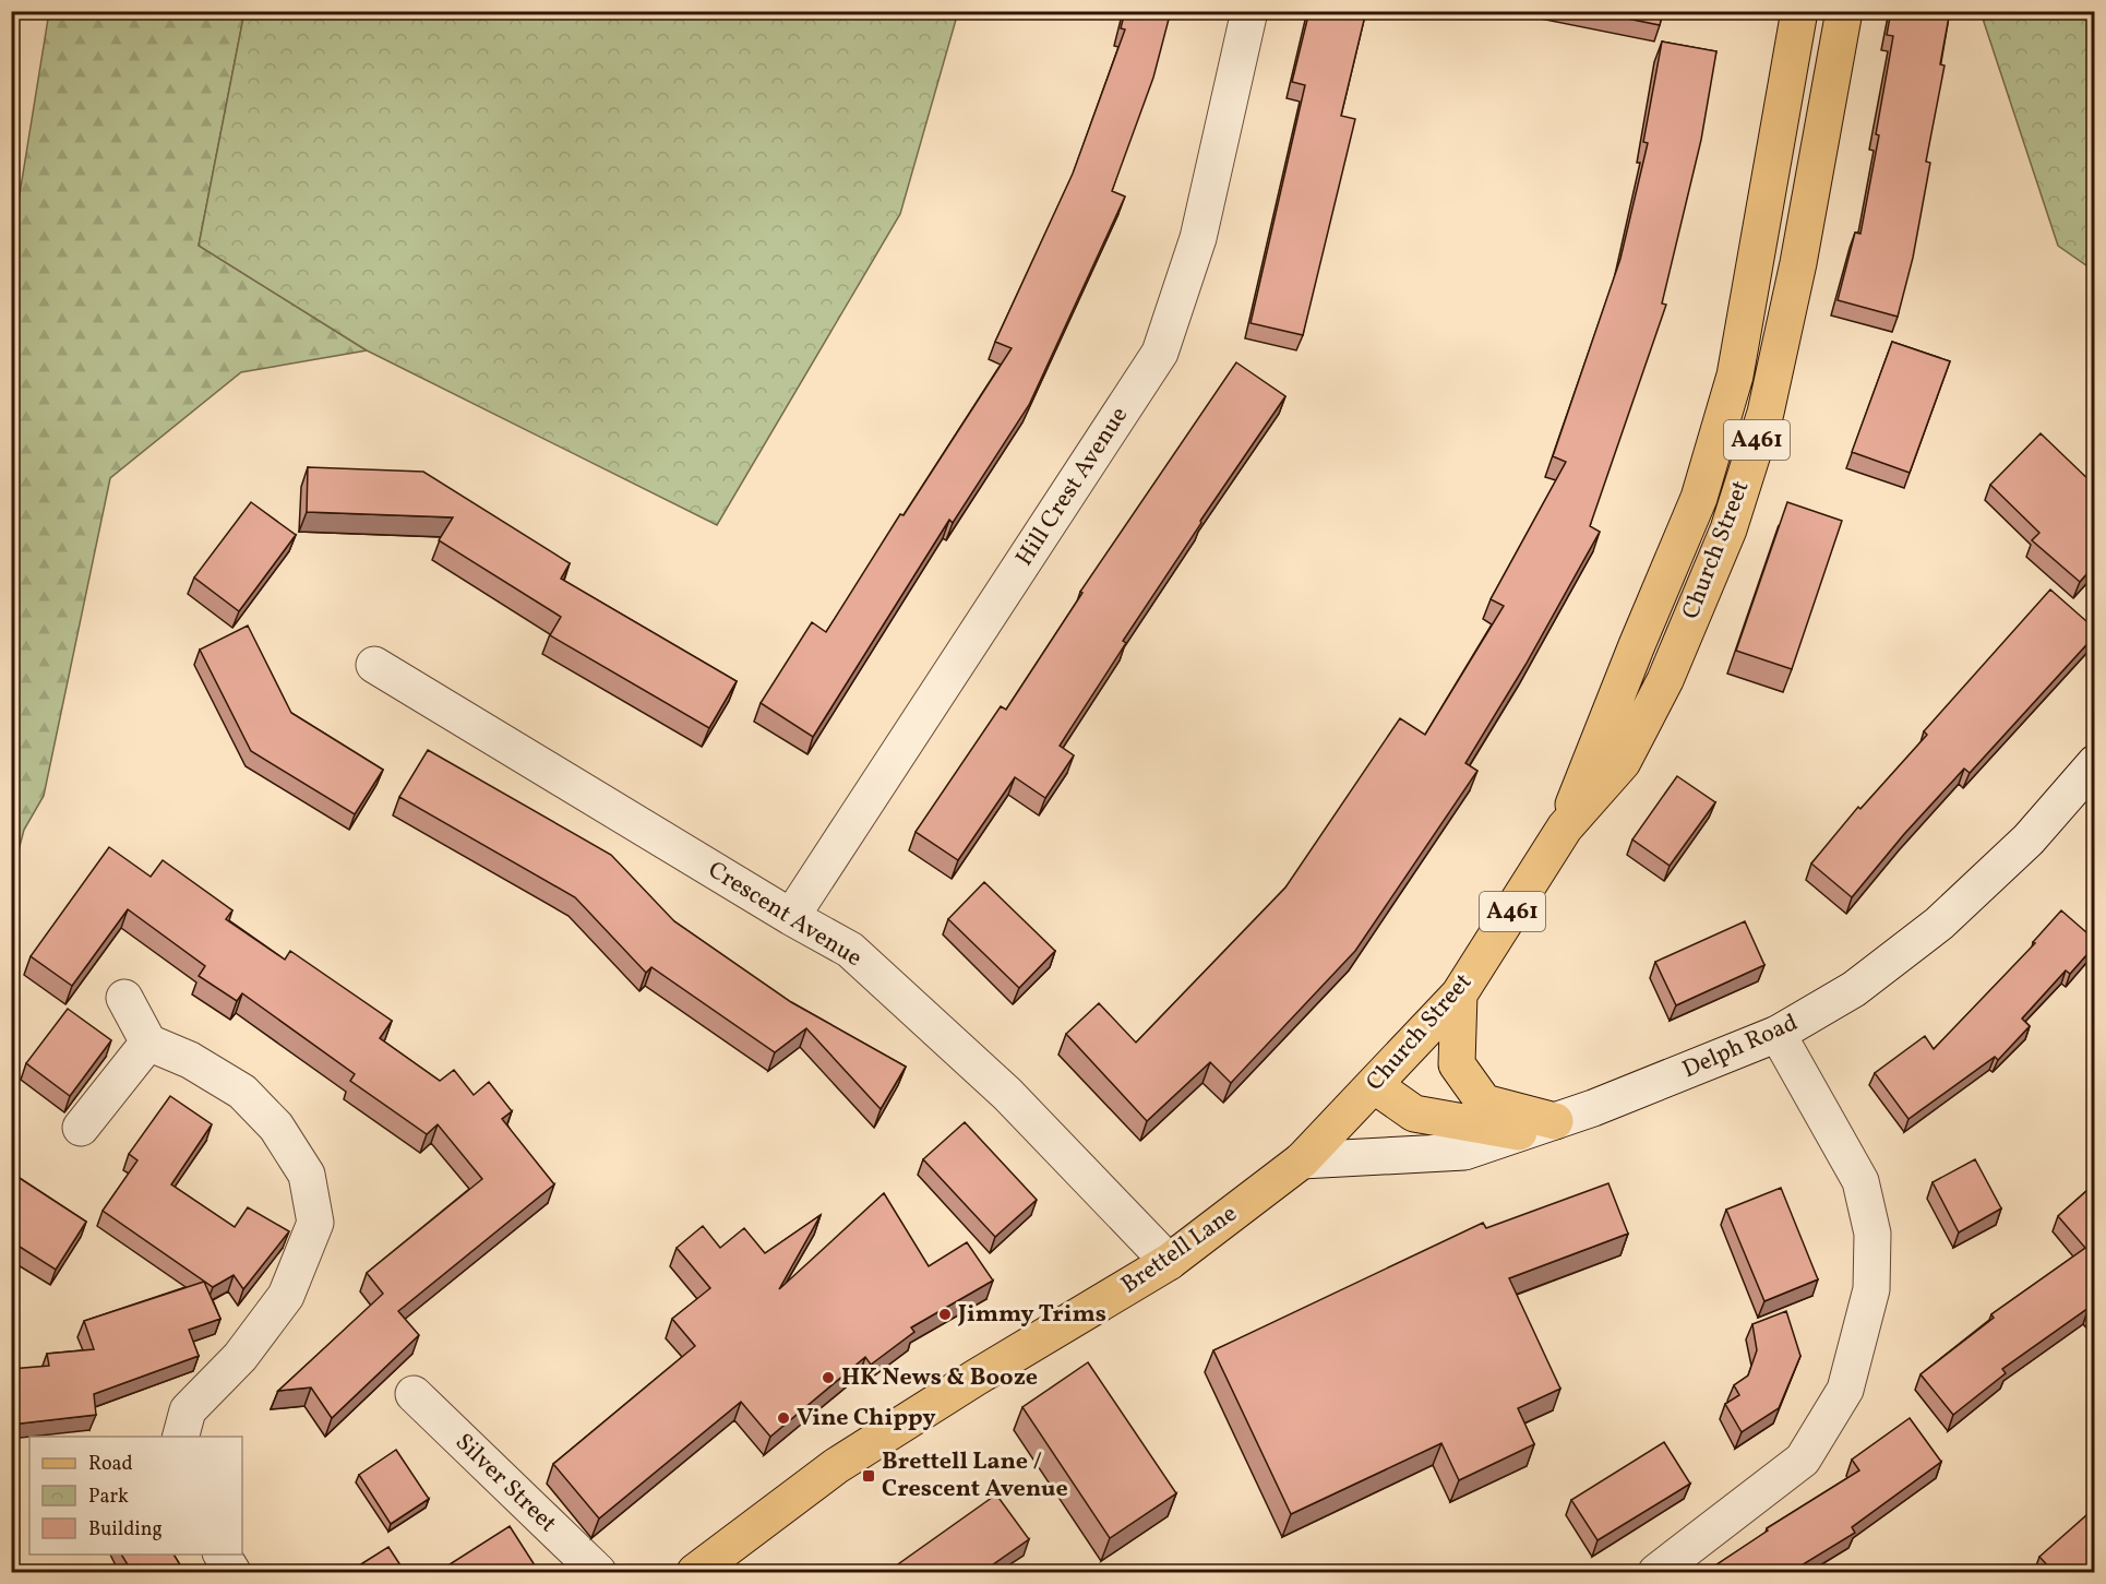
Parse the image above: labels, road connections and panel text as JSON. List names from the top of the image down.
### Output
{
  "streets": {
    "main road": ["A461", "Church Street", "Brettell Lane"],
    "street": [
      "Hill Crest Avenue",
      "Crescent Avenue",
      "Delph Road",
      "Silver Street"
    ]
  },
  "crossings": [
    ["Hill Crest Avenue", "Crescent Avenue"],
    ["Church Street", "Delph Road"],
    ["Church Street", "Brettell Lane"],
    ["Crescent Avenue", "Brettell Lane"],
    ["Delph Road", "Brettell Lane"]
  ],
  "places": {
    "other": ["Jimmy Trims", "HK News & Booze", "Vine Chippy"],
    "transit": ["Brettell Lane / Crescent Avenue"]
  },
  "legend": ["Road", "Park", "Building"]
}
